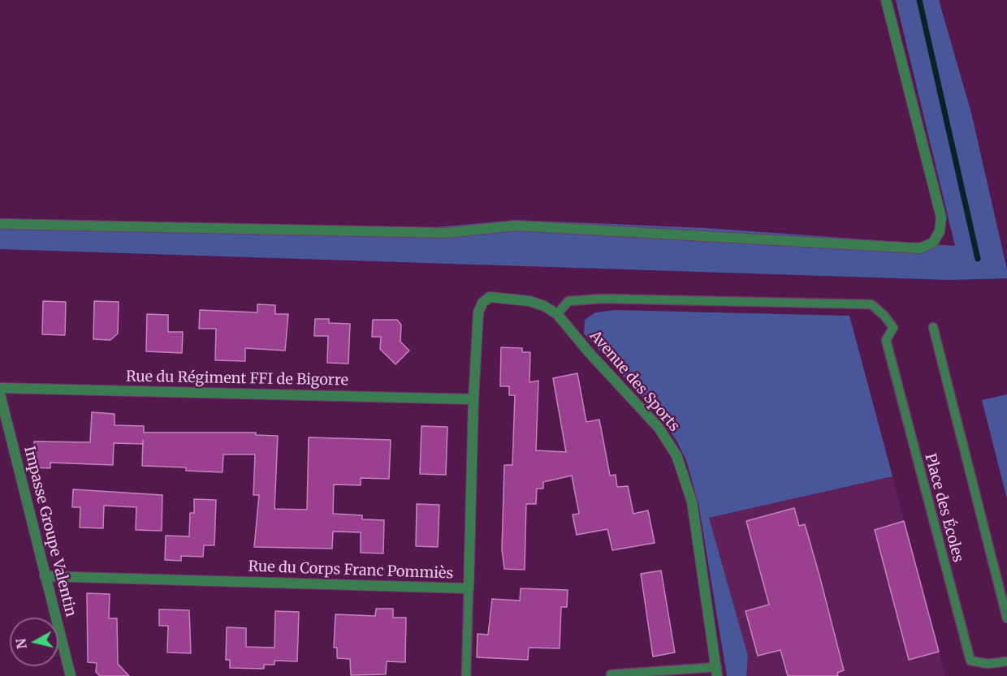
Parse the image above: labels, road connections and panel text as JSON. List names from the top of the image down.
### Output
{
  "streets": {
    "street": [
      "Rue du Régiment FFI de Bigorre",
      "Avenue des Sports",
      "Impasse Groupe Valentin",
      "Rue du Corps Franc Pommiès"
    ],
    "lane": ["Place des Écoles"]
  },
  "crossings": [
    ["Rue du Régiment FFI de Bigorre", "Rue du Corps Franc Pommiès"],
    ["Avenue des Sports", "Place des Écoles"],
    ["Avenue des Sports", "Rue du Corps Franc Pommiès"],
    ["Impasse Groupe Valentin", "Rue du Corps Franc Pommiès"]
  ],
  "north": "left"
}
